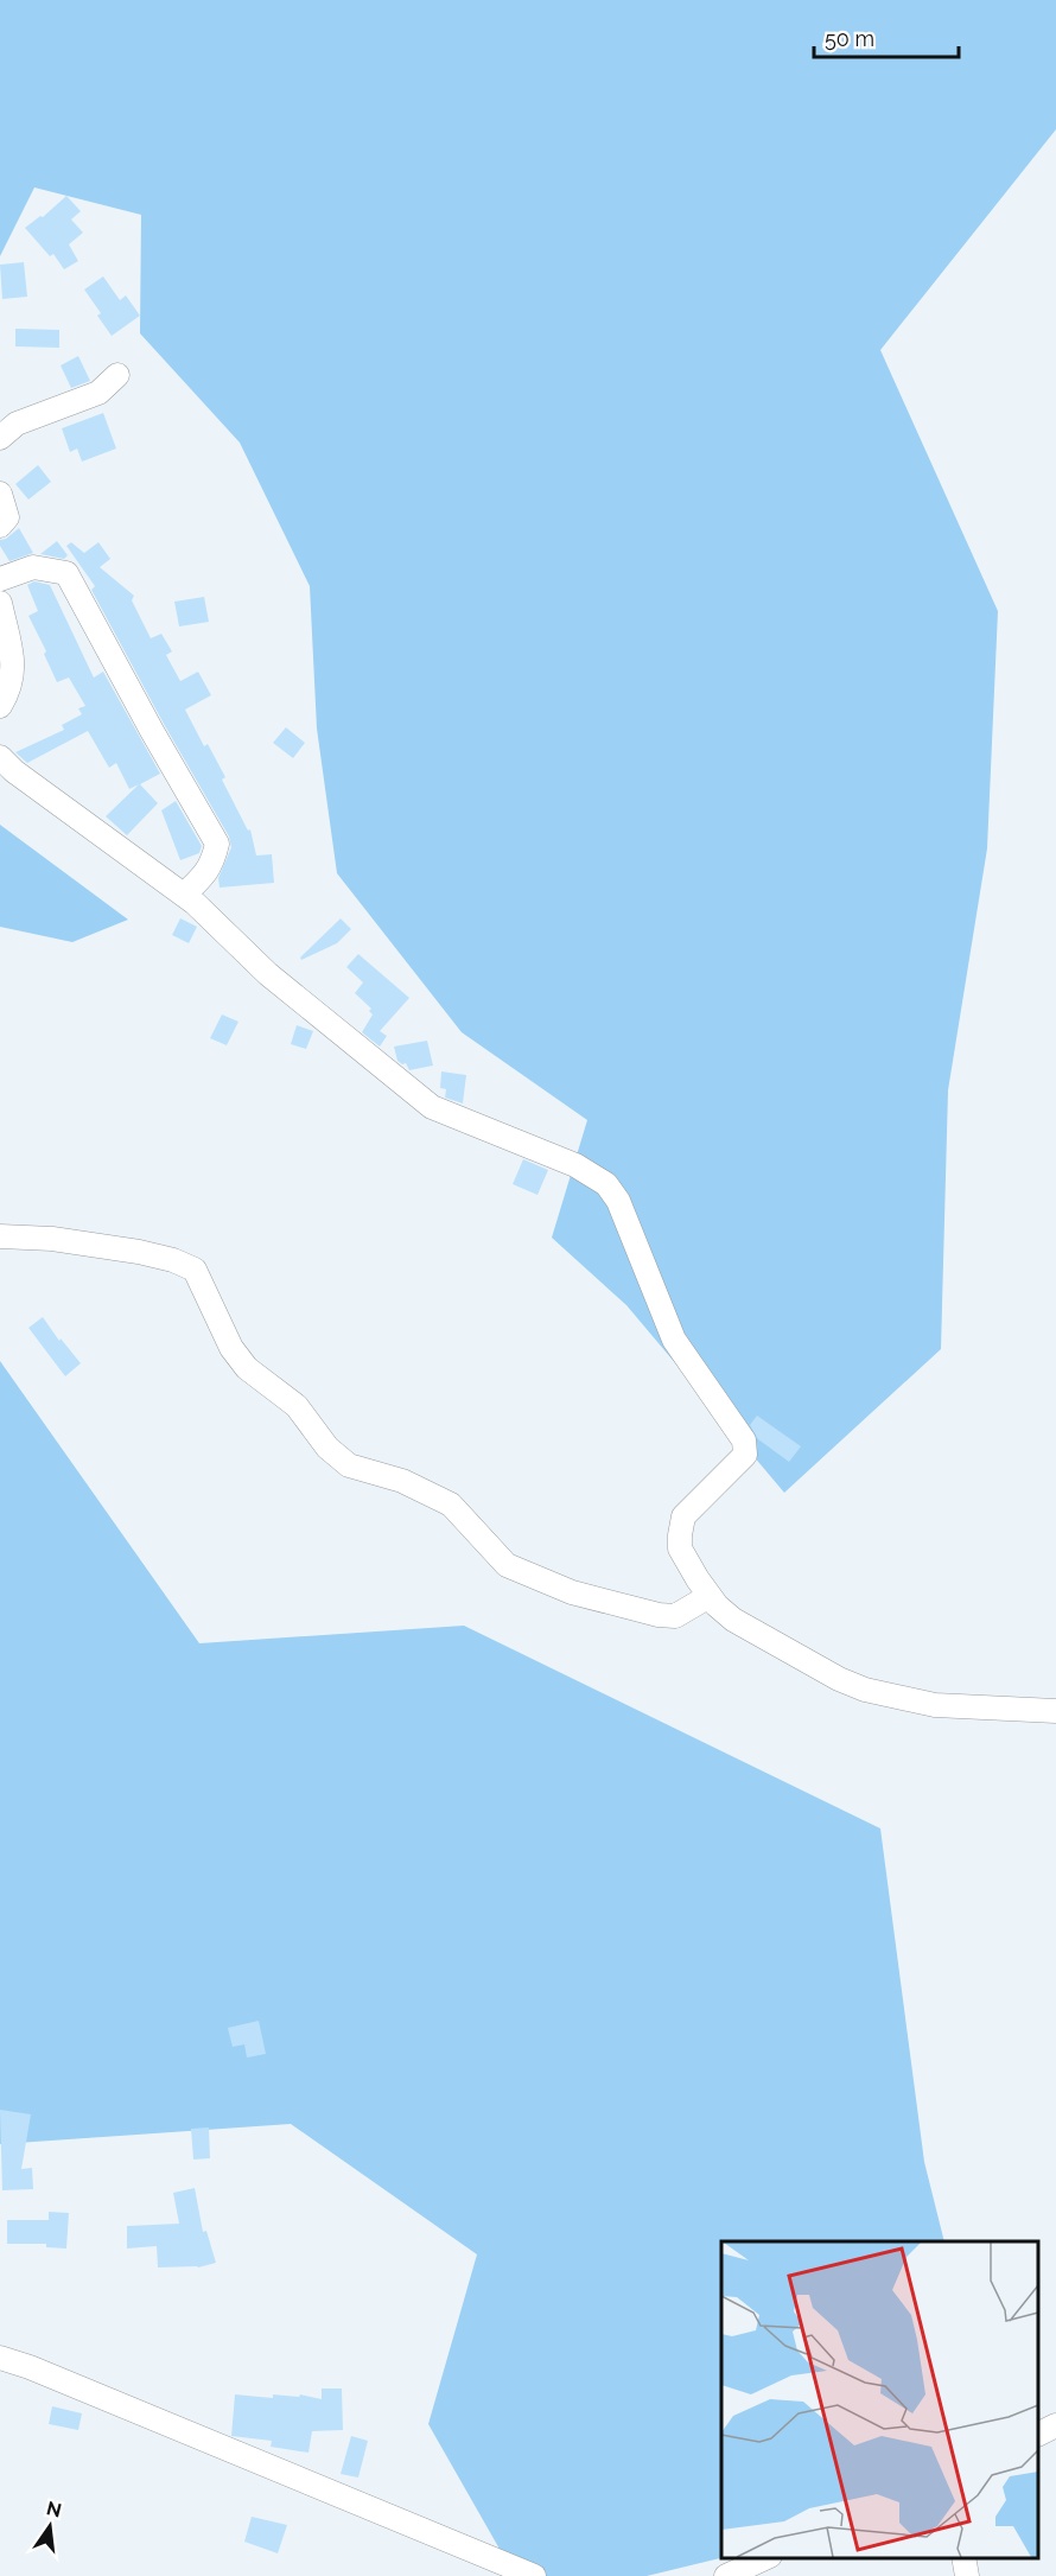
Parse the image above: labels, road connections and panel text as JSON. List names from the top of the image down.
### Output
{
  "scale_bar": "50 m",
  "north": "top"
}
